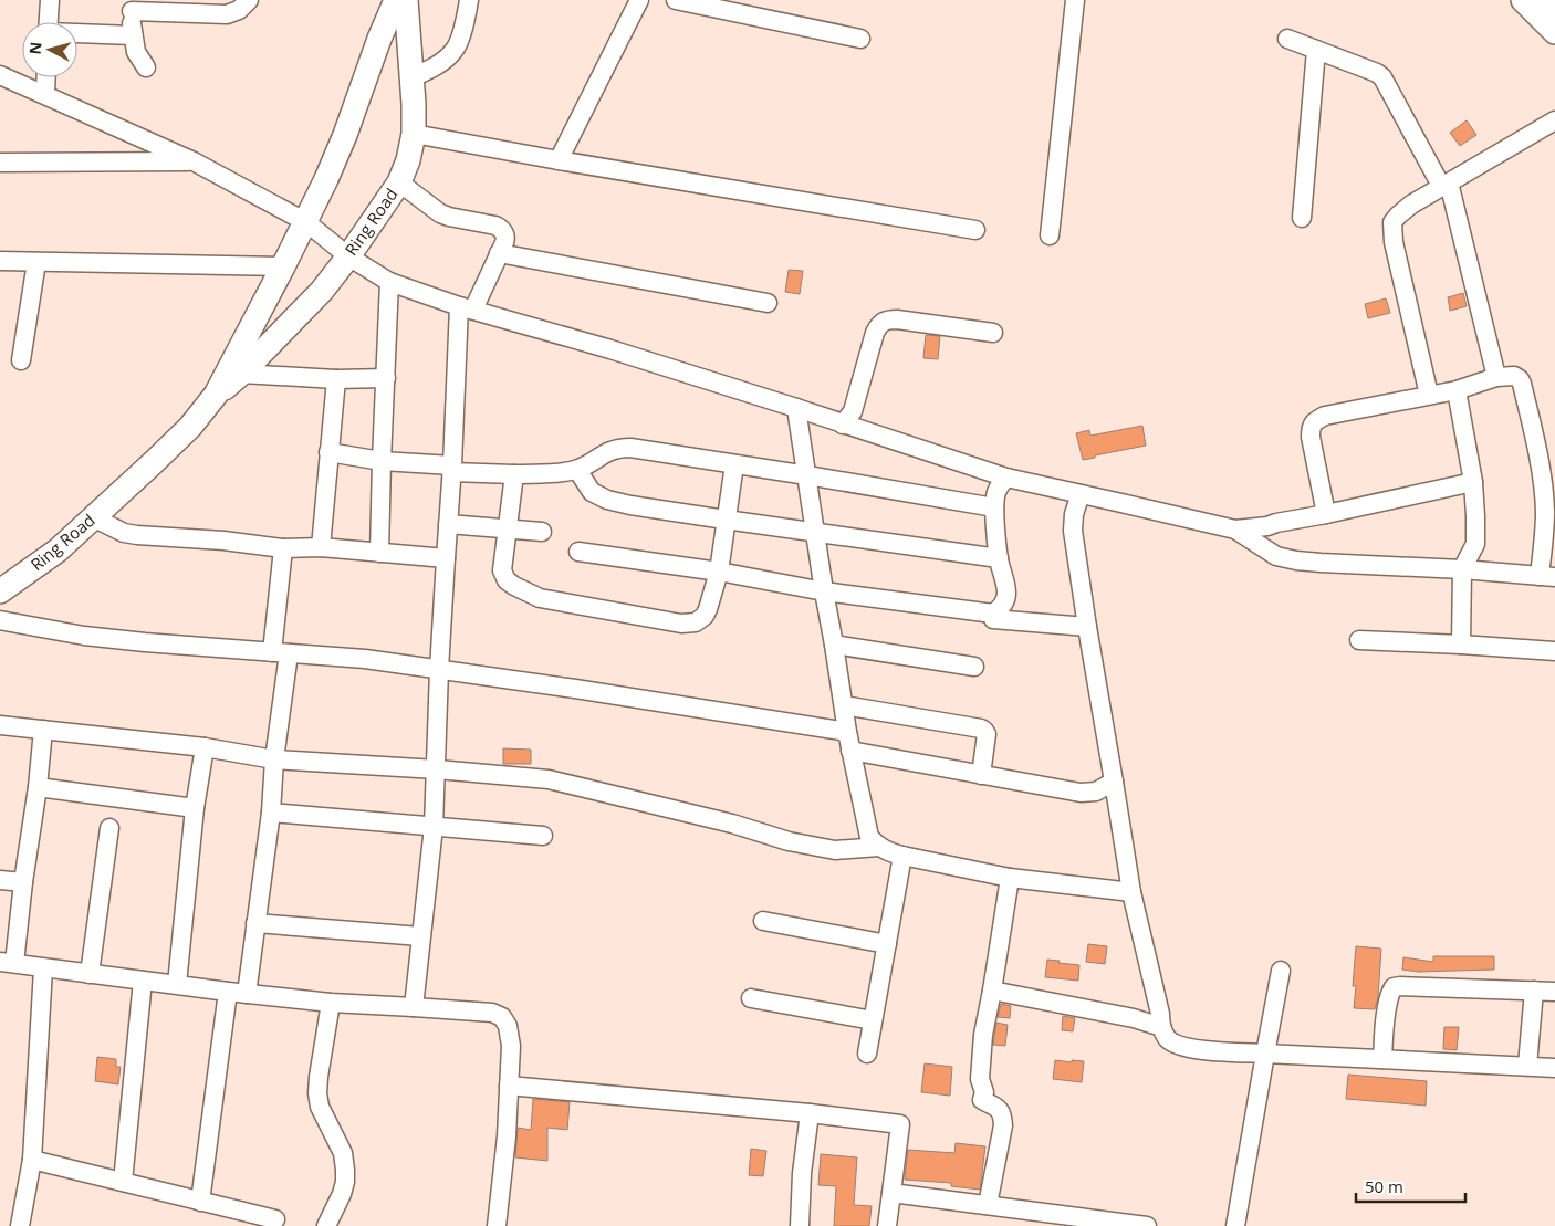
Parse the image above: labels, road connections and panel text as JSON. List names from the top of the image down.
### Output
{
  "streets": {
    "main road": ["Ring Road"]
  },
  "scale_bar": "50 m",
  "north": "left"
}
